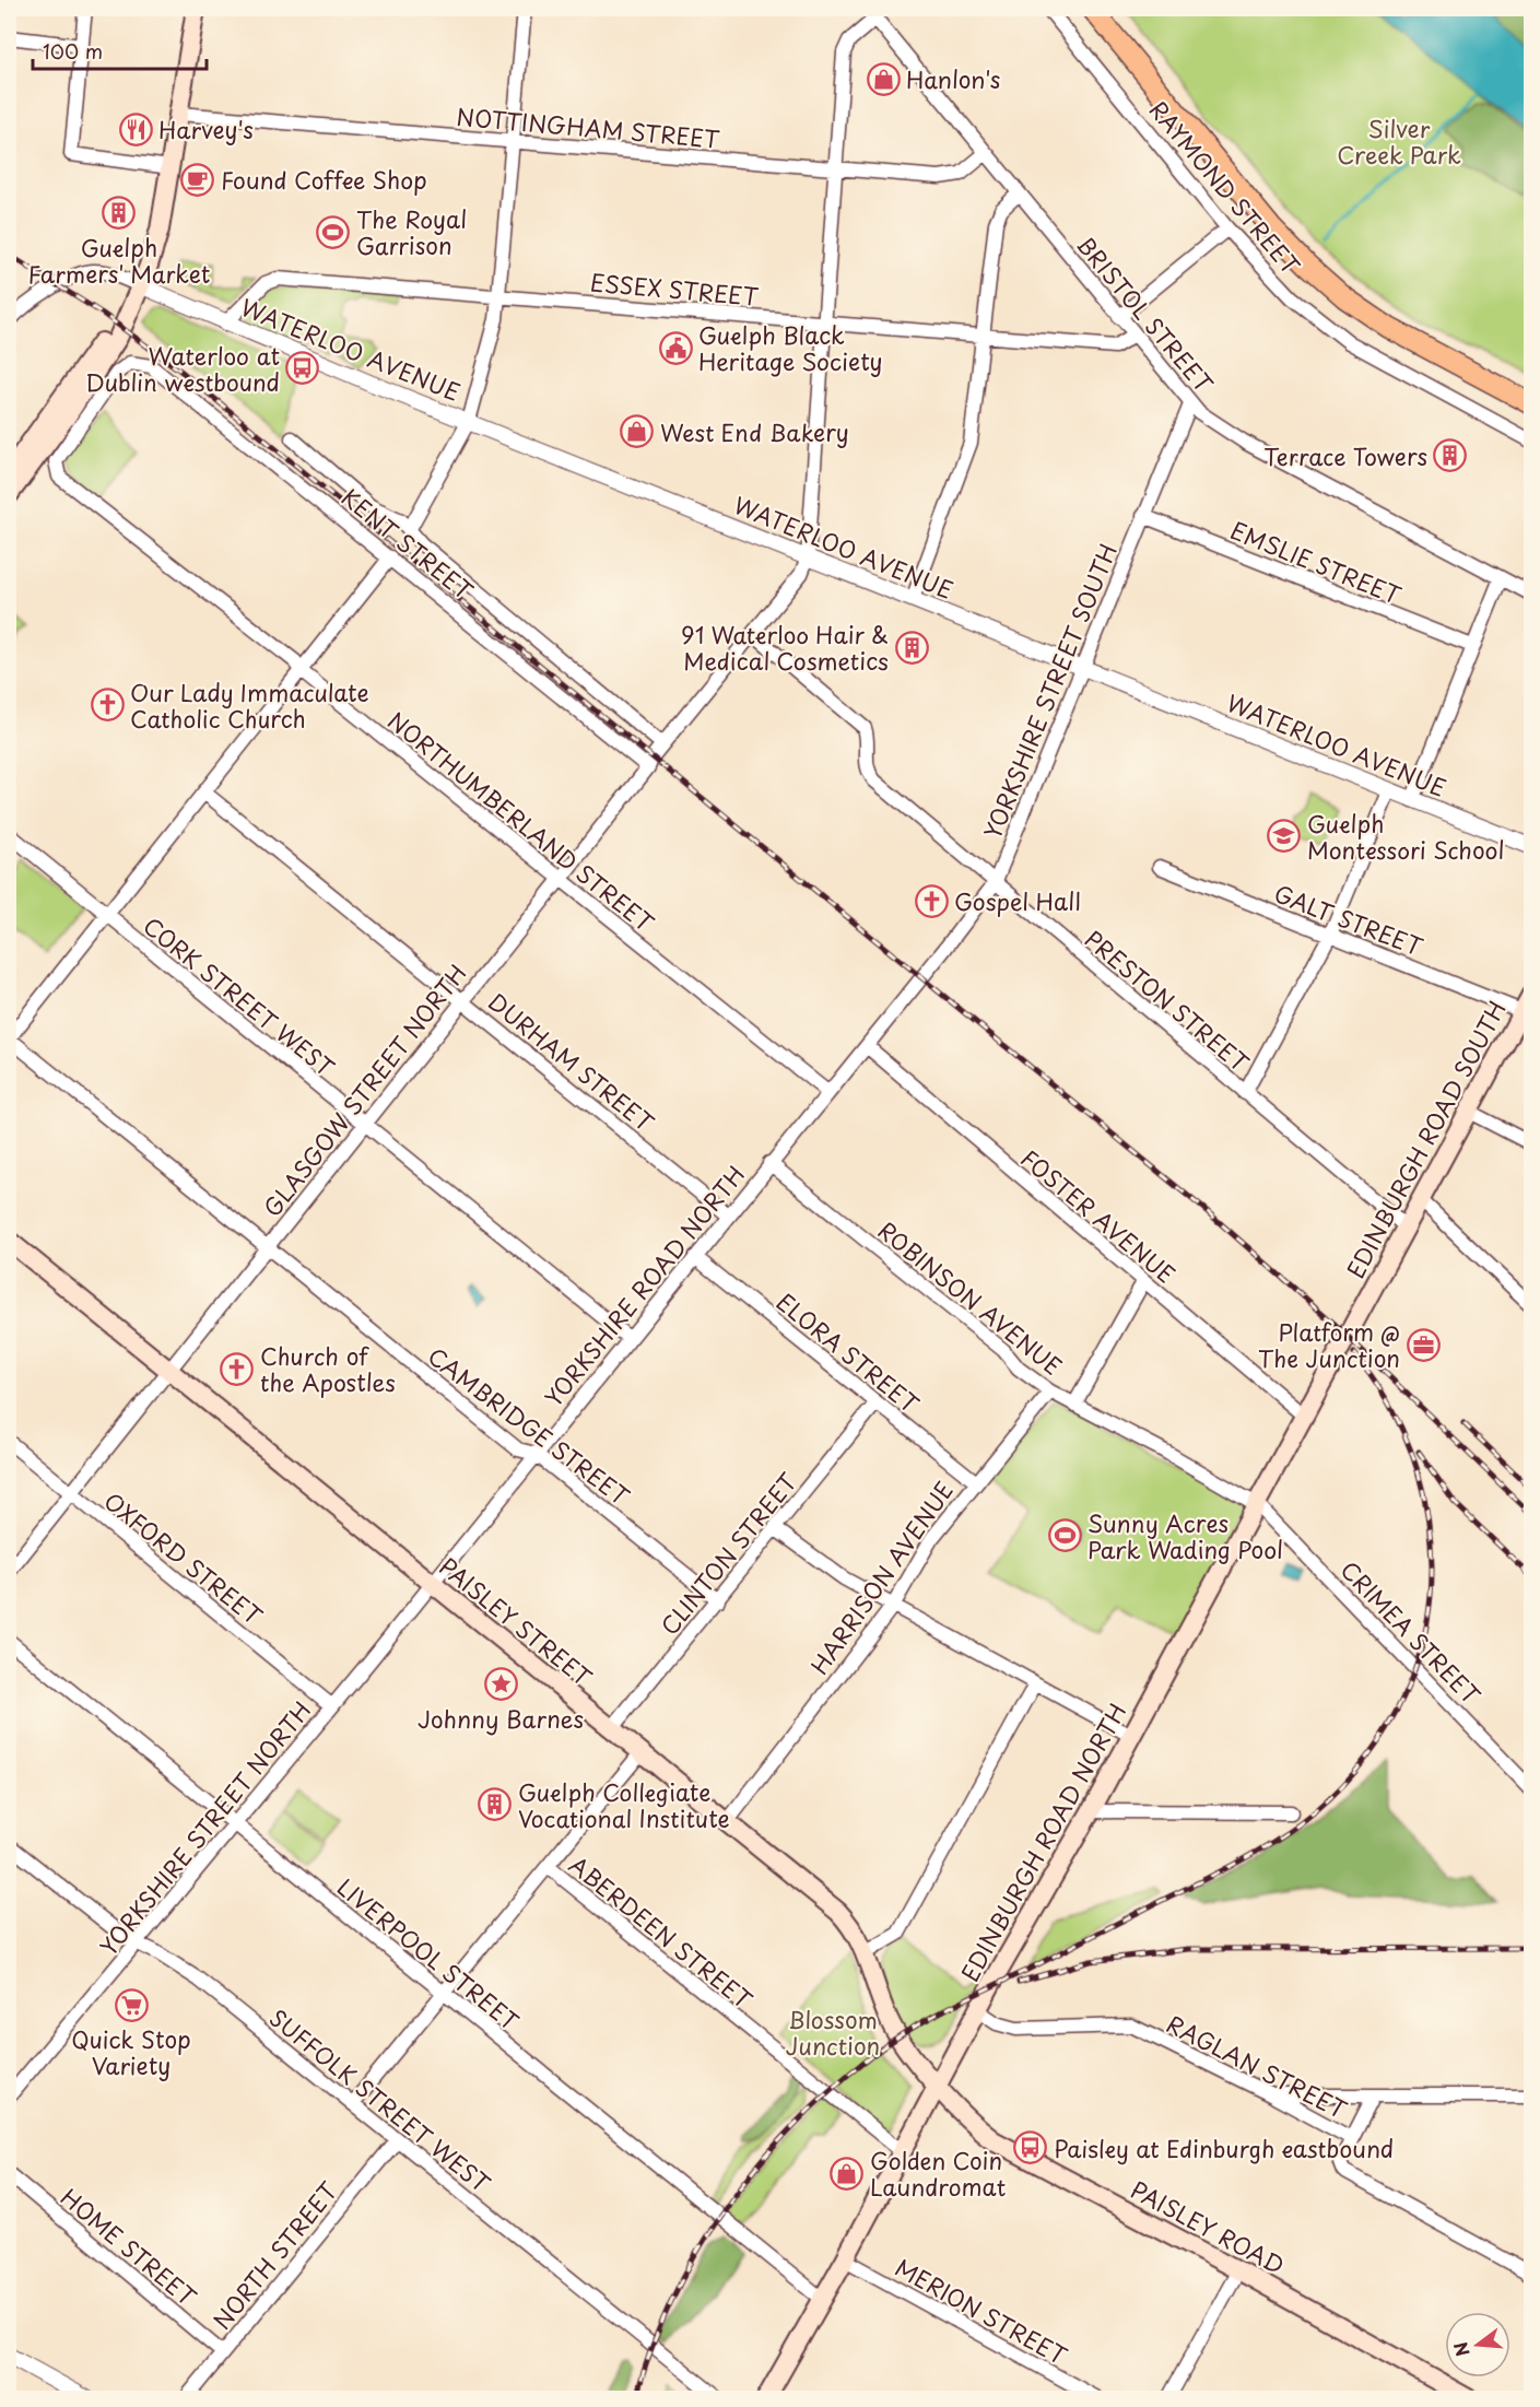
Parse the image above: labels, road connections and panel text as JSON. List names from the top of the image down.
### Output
{
  "streets": {
    "main road": [
      "EDINBURGH ROAD SOUTH",
      "PAISLEY STREET",
      "EDINBURGH ROAD NORTH",
      "PAISLEY ROAD"
    ],
    "street": [
      "NOTTINGHAM STREET",
      "RAYMOND STREET",
      "ESSEX STREET",
      "BRISTOL STREET",
      "WATERLOO AVENUE",
      "KENT STREET",
      "EMSLIE STREET",
      "YORKSHIRE STREET SOUTH",
      "NORTHUMBERLAND STREET",
      "GALT STREET",
      "CORK STREET WEST",
      "PRESTON STREET",
      "DURHAM STREET",
      "GLASGOW STREET NORTH",
      "FOSTER AVENUE",
      "YORKSHIRE ROAD NORTH",
      "ROBINSON AVENUE",
      "ELORA STREET",
      "CAMBRIDGE STREET",
      "CLINTON STREET",
      "OXFORD STREET",
      "HARRISON AVENUE",
      "CRIMEA STREET",
      "YORKSHIRE STREET NORTH",
      "ABERDEEN STREET",
      "LIVERPOOL STREET",
      "RAGLAN STREET",
      "SUFFOLK STREET WEST",
      "HOME STREET",
      "NORTH STREET",
      "MERION STREET"
    ]
  },
  "crossings": [
    ["NOTTINGHAM STREET", "BRISTOL STREET"],
    ["ESSEX STREET", "BRISTOL STREET"],
    ["ESSEX STREET", "WATERLOO AVENUE"],
    ["BRISTOL STREET", "YORKSHIRE STREET SOUTH"],
    ["WATERLOO AVENUE", "YORKSHIRE STREET SOUTH"],
    ["WATERLOO AVENUE", "GLASGOW STREET NORTH"],
    ["KENT STREET", "NORTHUMBERLAND STREET"],
    ["KENT STREET", "GLASGOW STREET NORTH"],
    ["EMSLIE STREET", "YORKSHIRE STREET SOUTH"],
    ["YORKSHIRE STREET SOUTH", "PRESTON STREET"],
    ["YORKSHIRE STREET SOUTH", "FOSTER AVENUE"],
    ["YORKSHIRE STREET SOUTH", "YORKSHIRE ROAD NORTH"],
    ["NORTHUMBERLAND STREET", "GLASGOW STREET NORTH"],
    ["NORTHUMBERLAND STREET", "YORKSHIRE ROAD NORTH"],
    ["GALT STREET", "EDINBURGH ROAD SOUTH"],
    ["CORK STREET WEST", "GLASGOW STREET NORTH"],
    ["CORK STREET WEST", "YORKSHIRE ROAD NORTH"],
    ["PRESTON STREET", "GLASGOW STREET NORTH"],
    ["PRESTON STREET", "EDINBURGH ROAD SOUTH"],
    ["DURHAM STREET", "GLASGOW STREET NORTH"],
    ["DURHAM STREET", "YORKSHIRE ROAD NORTH"],
    ["GLASGOW STREET NORTH", "CAMBRIDGE STREET"],
    ["GLASGOW STREET NORTH", "OXFORD STREET"],
    ["GLASGOW STREET NORTH", "PAISLEY STREET"],
    ["EDINBURGH ROAD SOUTH", "EDINBURGH ROAD NORTH"],
    ["FOSTER AVENUE", "YORKSHIRE ROAD NORTH"],
    ["FOSTER AVENUE", "EDINBURGH ROAD NORTH"],
    ["YORKSHIRE ROAD NORTH", "ROBINSON AVENUE"],
    ["YORKSHIRE ROAD NORTH", "ELORA STREET"],
    ["YORKSHIRE ROAD NORTH", "CAMBRIDGE STREET"],
    ["YORKSHIRE ROAD NORTH", "PAISLEY STREET"],
    ["YORKSHIRE ROAD NORTH", "YORKSHIRE STREET NORTH"],
    ["ROBINSON AVENUE", "HARRISON AVENUE"],
    ["ROBINSON AVENUE", "CRIMEA STREET"],
    ["ROBINSON AVENUE", "EDINBURGH ROAD NORTH"],
    ["ELORA STREET", "CLINTON STREET"],
    ["ELORA STREET", "HARRISON AVENUE"],
    ["CAMBRIDGE STREET", "CLINTON STREET"],
    ["CLINTON STREET", "PAISLEY STREET"],
    ["OXFORD STREET", "YORKSHIRE STREET NORTH"],
    ["HARRISON AVENUE", "PAISLEY STREET"],
    ["PAISLEY STREET", "YORKSHIRE STREET NORTH"],
    ["PAISLEY STREET", "EDINBURGH ROAD NORTH"],
    ["PAISLEY STREET", "PAISLEY ROAD"],
    ["CRIMEA STREET", "EDINBURGH ROAD NORTH"],
    ["YORKSHIRE STREET NORTH", "LIVERPOOL STREET"],
    ["YORKSHIRE STREET NORTH", "SUFFOLK STREET WEST"],
    ["EDINBURGH ROAD NORTH", "ABERDEEN STREET"],
    ["EDINBURGH ROAD NORTH", "LIVERPOOL STREET"],
    ["EDINBURGH ROAD NORTH", "RAGLAN STREET"],
    ["EDINBURGH ROAD NORTH", "PAISLEY ROAD"],
    ["EDINBURGH ROAD NORTH", "MERION STREET"],
    ["SUFFOLK STREET WEST", "NORTH STREET"],
    ["HOME STREET", "NORTH STREET"]
  ],
  "parks": ["Silver Creek Park", "Blossom Junction"],
  "places": {
    "shop": ["Hanlon's", "West End Bakery", "Golden Coin Laundromat"],
    "restaurant": ["Harvey's"],
    "cafe": ["Found Coffee Shop"],
    "building": [
      "Guelph Farmers' Market",
      "Terrace Towers",
      "91 Waterloo Hair & Medical Cosmetics",
      "Guelph Collegiate Vocational Institute"
    ],
    "sports": ["The Royal Garrison", "Sunny Acres Park Wading Pool"],
    "public building": ["Guelph Black Heritage Society"],
    "bus stop": ["Waterloo at Dublin westbound", "Paisley at Edinburgh eastbound"],
    "church": ["Our Lady Immaculate Catholic Church", "Gospel Hall", "Church of the Apostles"],
    "school or university": ["Guelph Montessori School"],
    "office": ["Platform @ The Junction"],
    "place": ["Johnny Barnes"],
    "supermarket": ["Quick Stop Variety"]
  },
  "scale_bar": "100 m",
  "north": "left"
}
